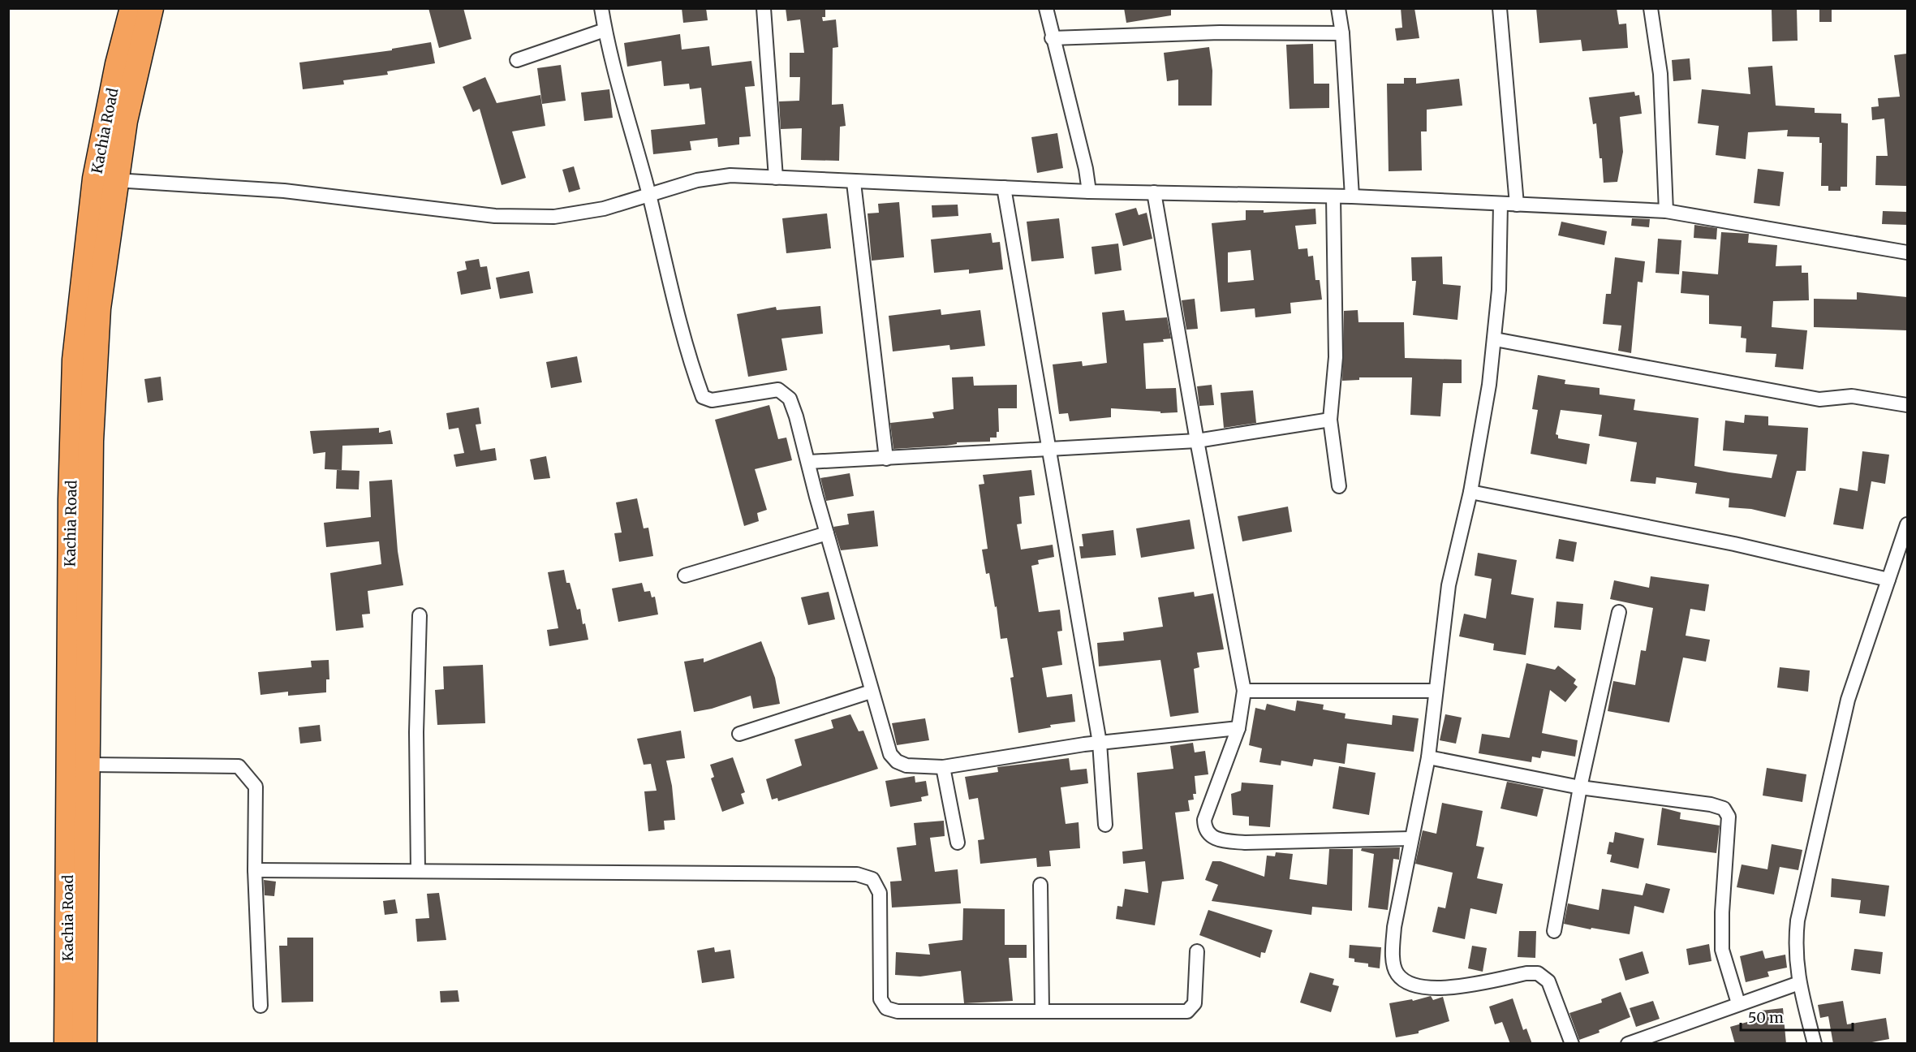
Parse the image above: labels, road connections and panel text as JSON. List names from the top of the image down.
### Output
{
  "streets": {
    "highway": ["Kachia Road"]
  },
  "scale_bar": "50 m"
}
